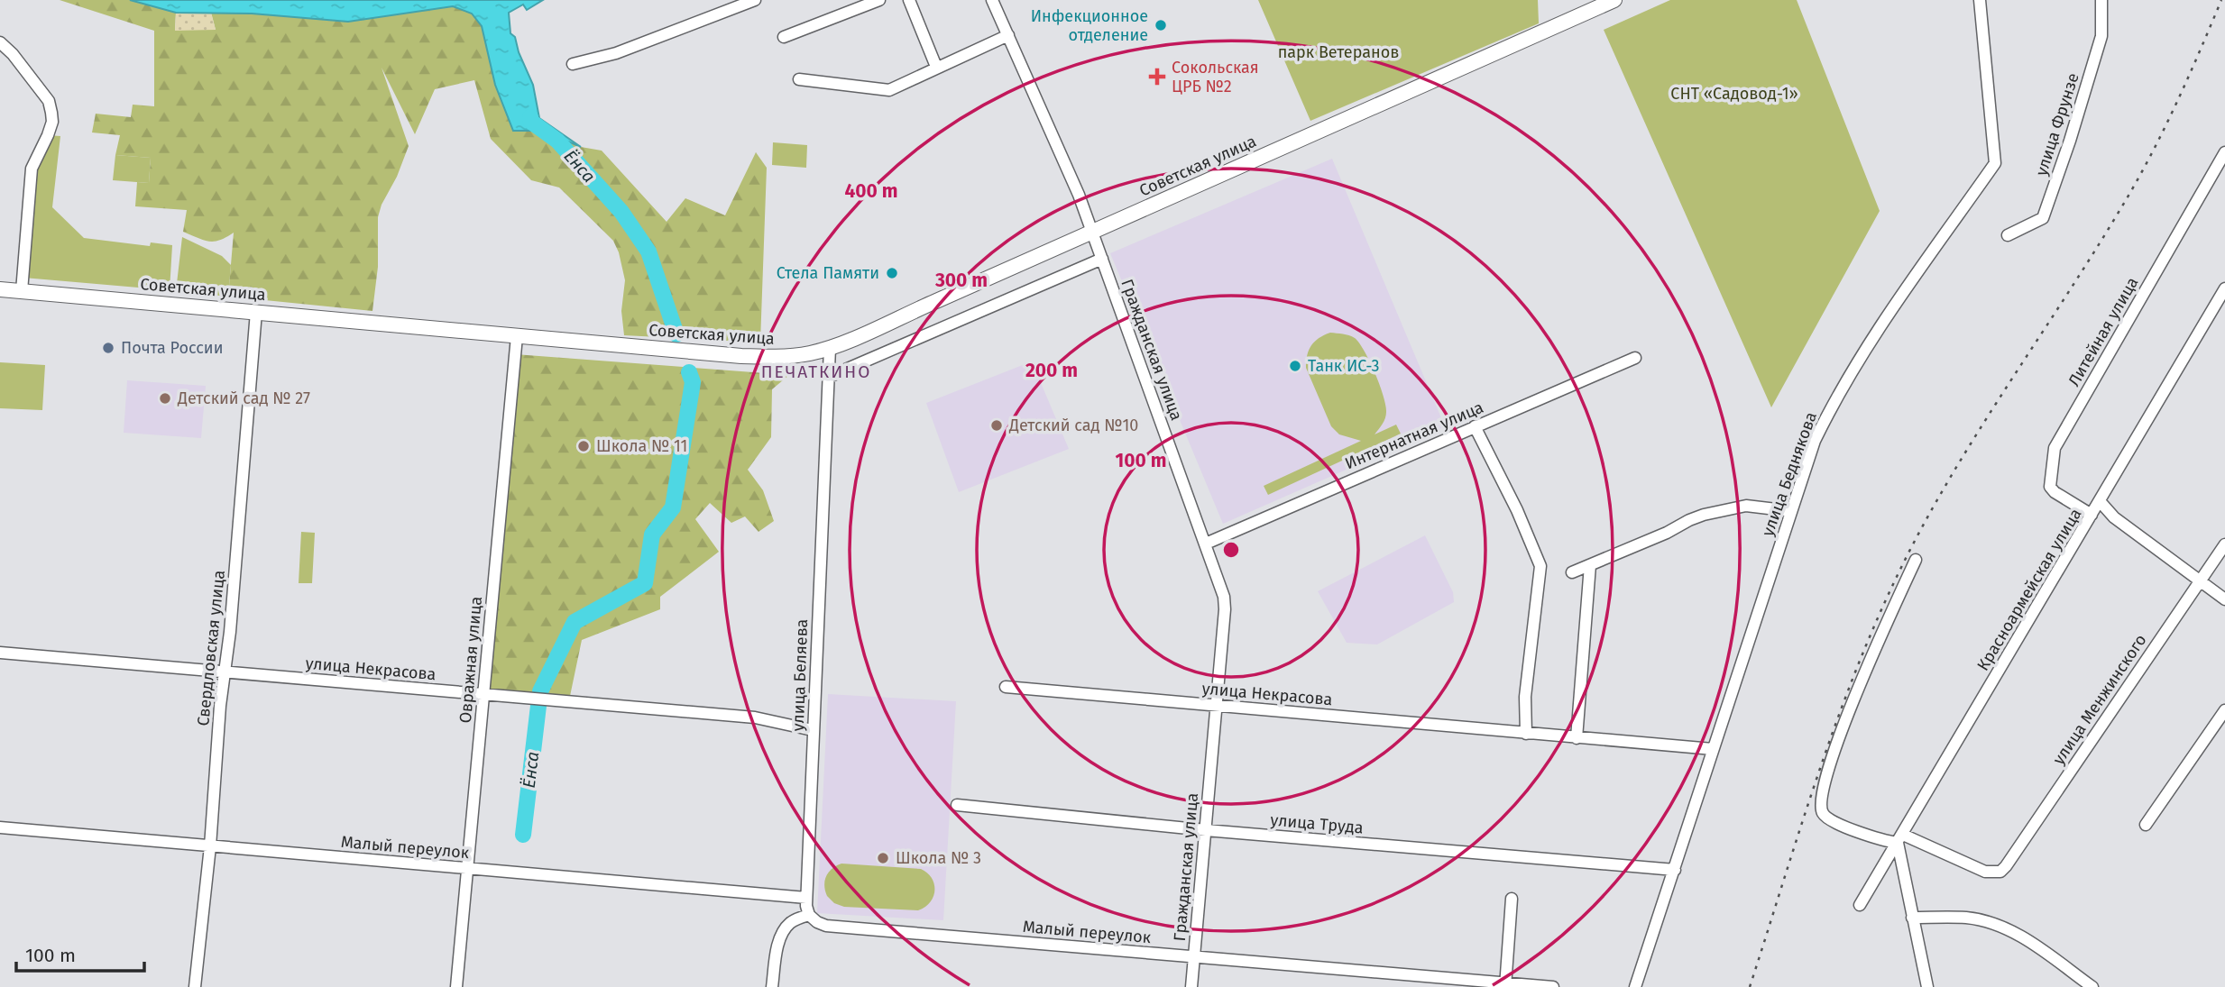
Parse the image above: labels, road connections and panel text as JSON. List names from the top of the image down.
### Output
{
  "streets": {
    "main road": ["Советская улица"],
    "street": [
      "улица Фрунзе",
      "Литейная улица",
      "Гражданская улица",
      "Интернатная улица",
      "улица Беднякова",
      "Красноармейская улица",
      "Свердловская улица",
      "Овражная улица",
      "улица Некрасова",
      "улица Беляева",
      "улица Менжинского",
      "улица Труда",
      "Малый переулок"
    ]
  },
  "crossings": [
    ["Советская улица", "Гражданская улица"],
    ["Советская улица", "Свердловская улица"],
    ["Советская улица", "Овражная улица"],
    ["Советская улица", "улица Беляева"],
    ["Литейная улица", "Красноармейская улица"],
    ["Гражданская улица", "Интернатная улица"],
    ["Гражданская улица", "улица Некрасова"],
    ["Гражданская улица", "улица Труда"],
    ["Гражданская улица", "Малый переулок"],
    ["улица Беднякова", "улица Некрасова"],
    ["улица Беднякова", "улица Труда"],
    ["Красноармейская улица", "улица Менжинского"],
    ["Свердловская улица", "улица Некрасова"],
    ["Свердловская улица", "Малый переулок"],
    ["Овражная улица", "улица Некрасова"],
    ["Овражная улица", "Малый переулок"],
    ["улица Некрасова", "улица Беляева"],
    ["улица Беляева", "Малый переулок"]
  ],
  "districts": ["ПЕЧАТКИНО"],
  "water": ["Ёнса"],
  "parks": ["парк Ветеранов", "СНТ «Садовод-1»"],
  "places": {
    "other": [
      "Инфекционное отделение",
      "Стела Памяти",
      "Почта России",
      "Танк ИС-3",
      "Детский сад № 27",
      "Детский сад №10",
      "Школа № 11",
      "Школа № 3"
    ],
    "health": ["Сокольская ЦРБ №2"]
  },
  "scale_bar": "100 m",
  "rings": [
    "400 m",
    "300 m",
    "200 m",
    "100 m"
  ]
}
